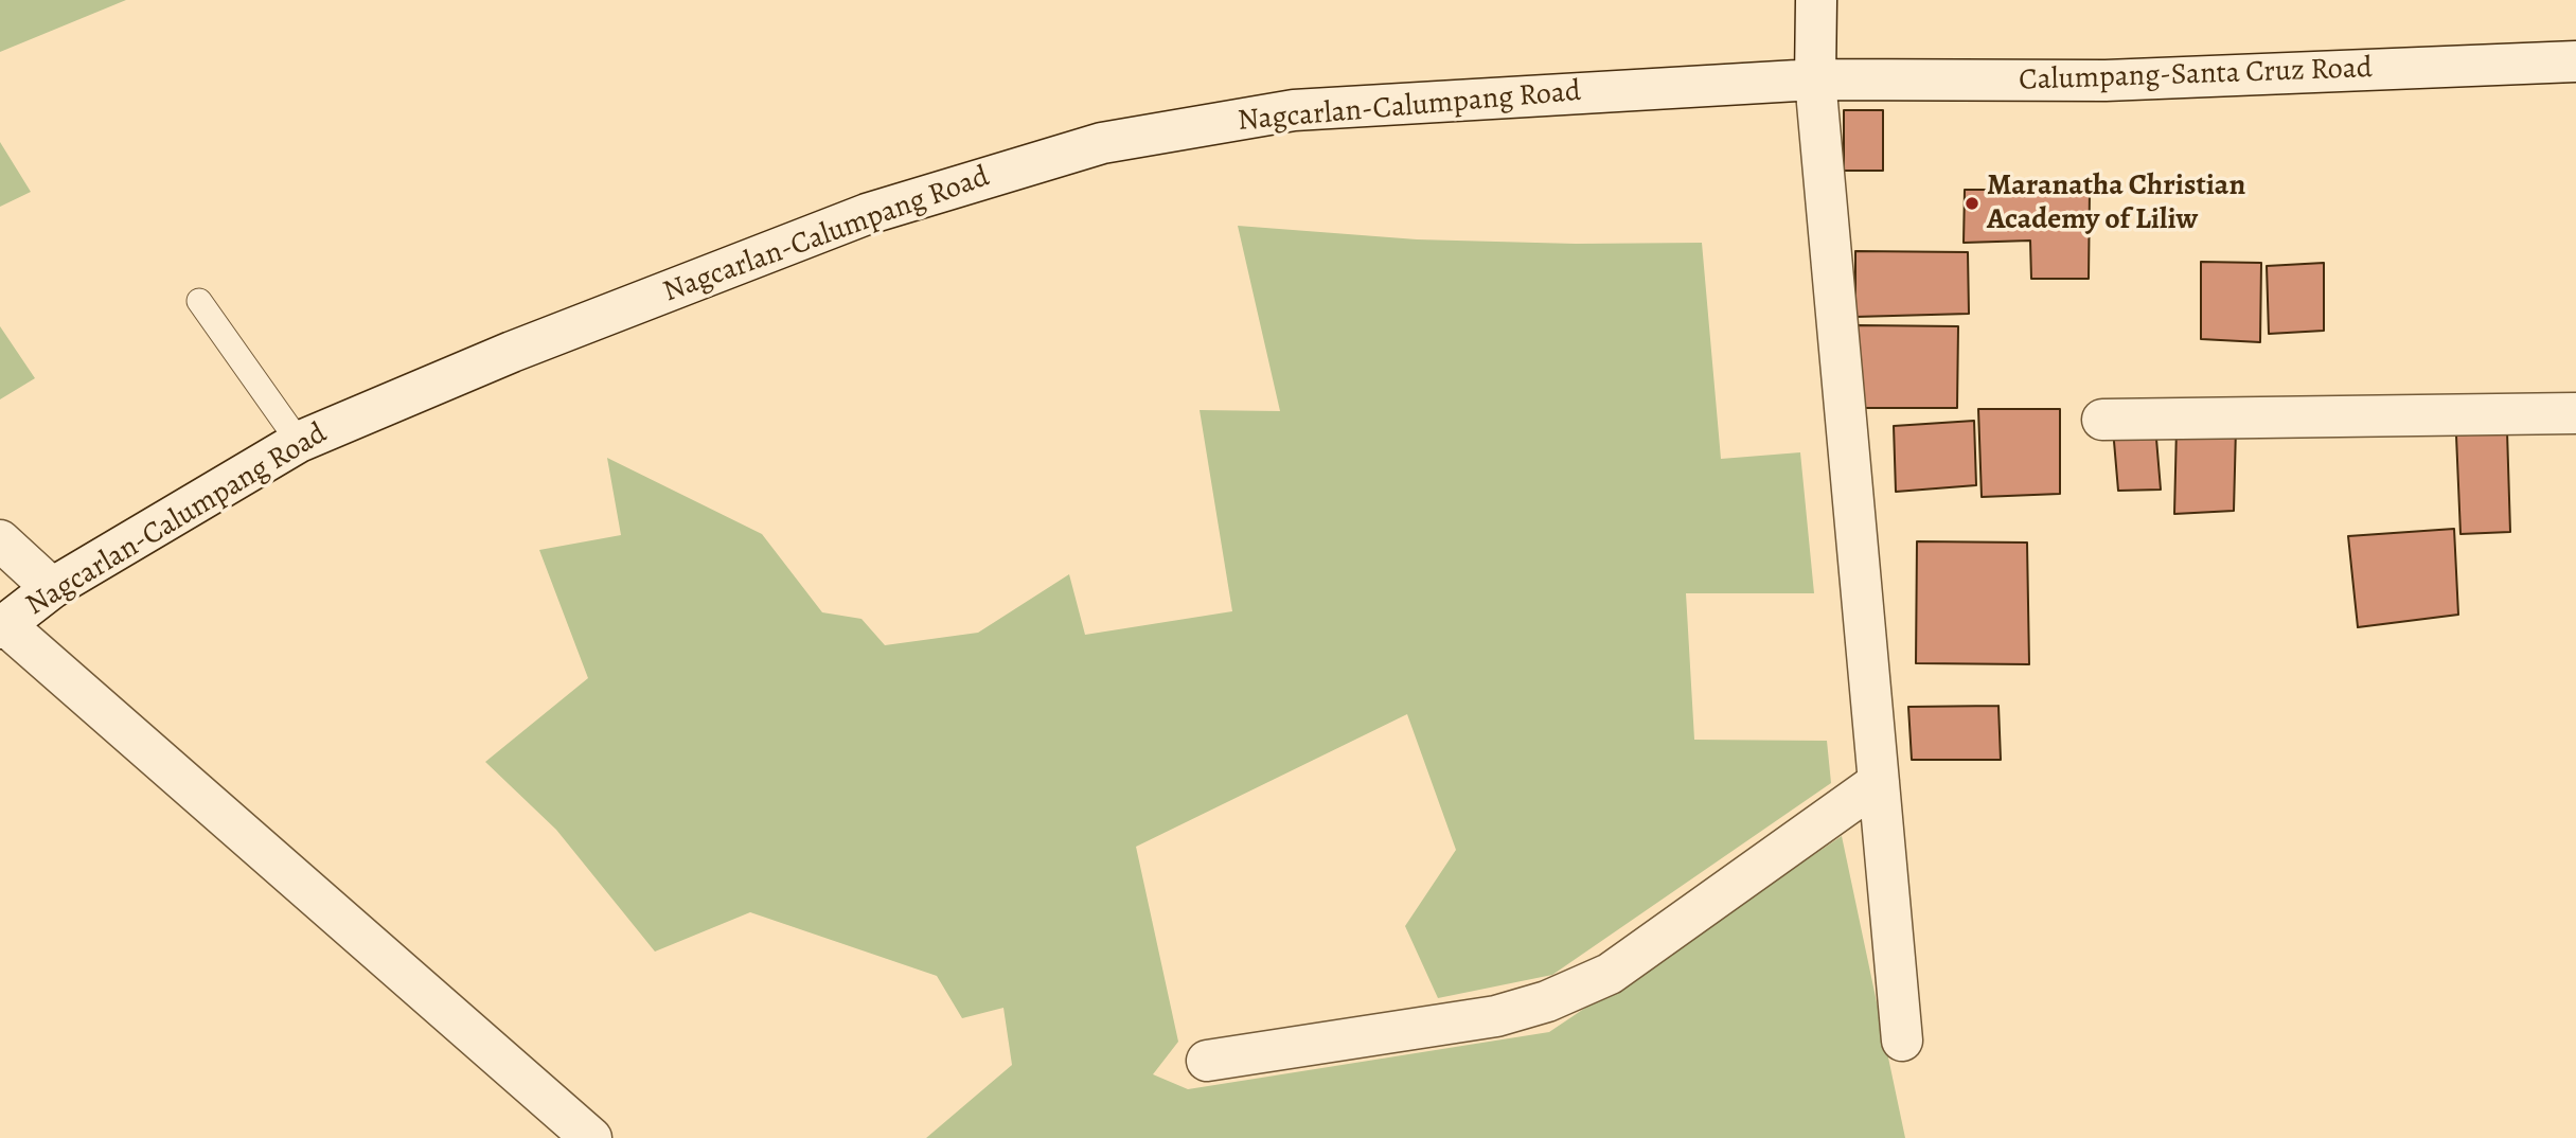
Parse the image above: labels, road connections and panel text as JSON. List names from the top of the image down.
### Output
{
  "streets": {
    "street": ["Calumpang-Santa Cruz Road", "Nagcarlan-Calumpang Road"]
  },
  "crossings": [
    ["Calumpang-Santa Cruz Road", "Nagcarlan-Calumpang Road"]
  ],
  "places": ["Maranatha Christian Academy of Liliw"]
}
